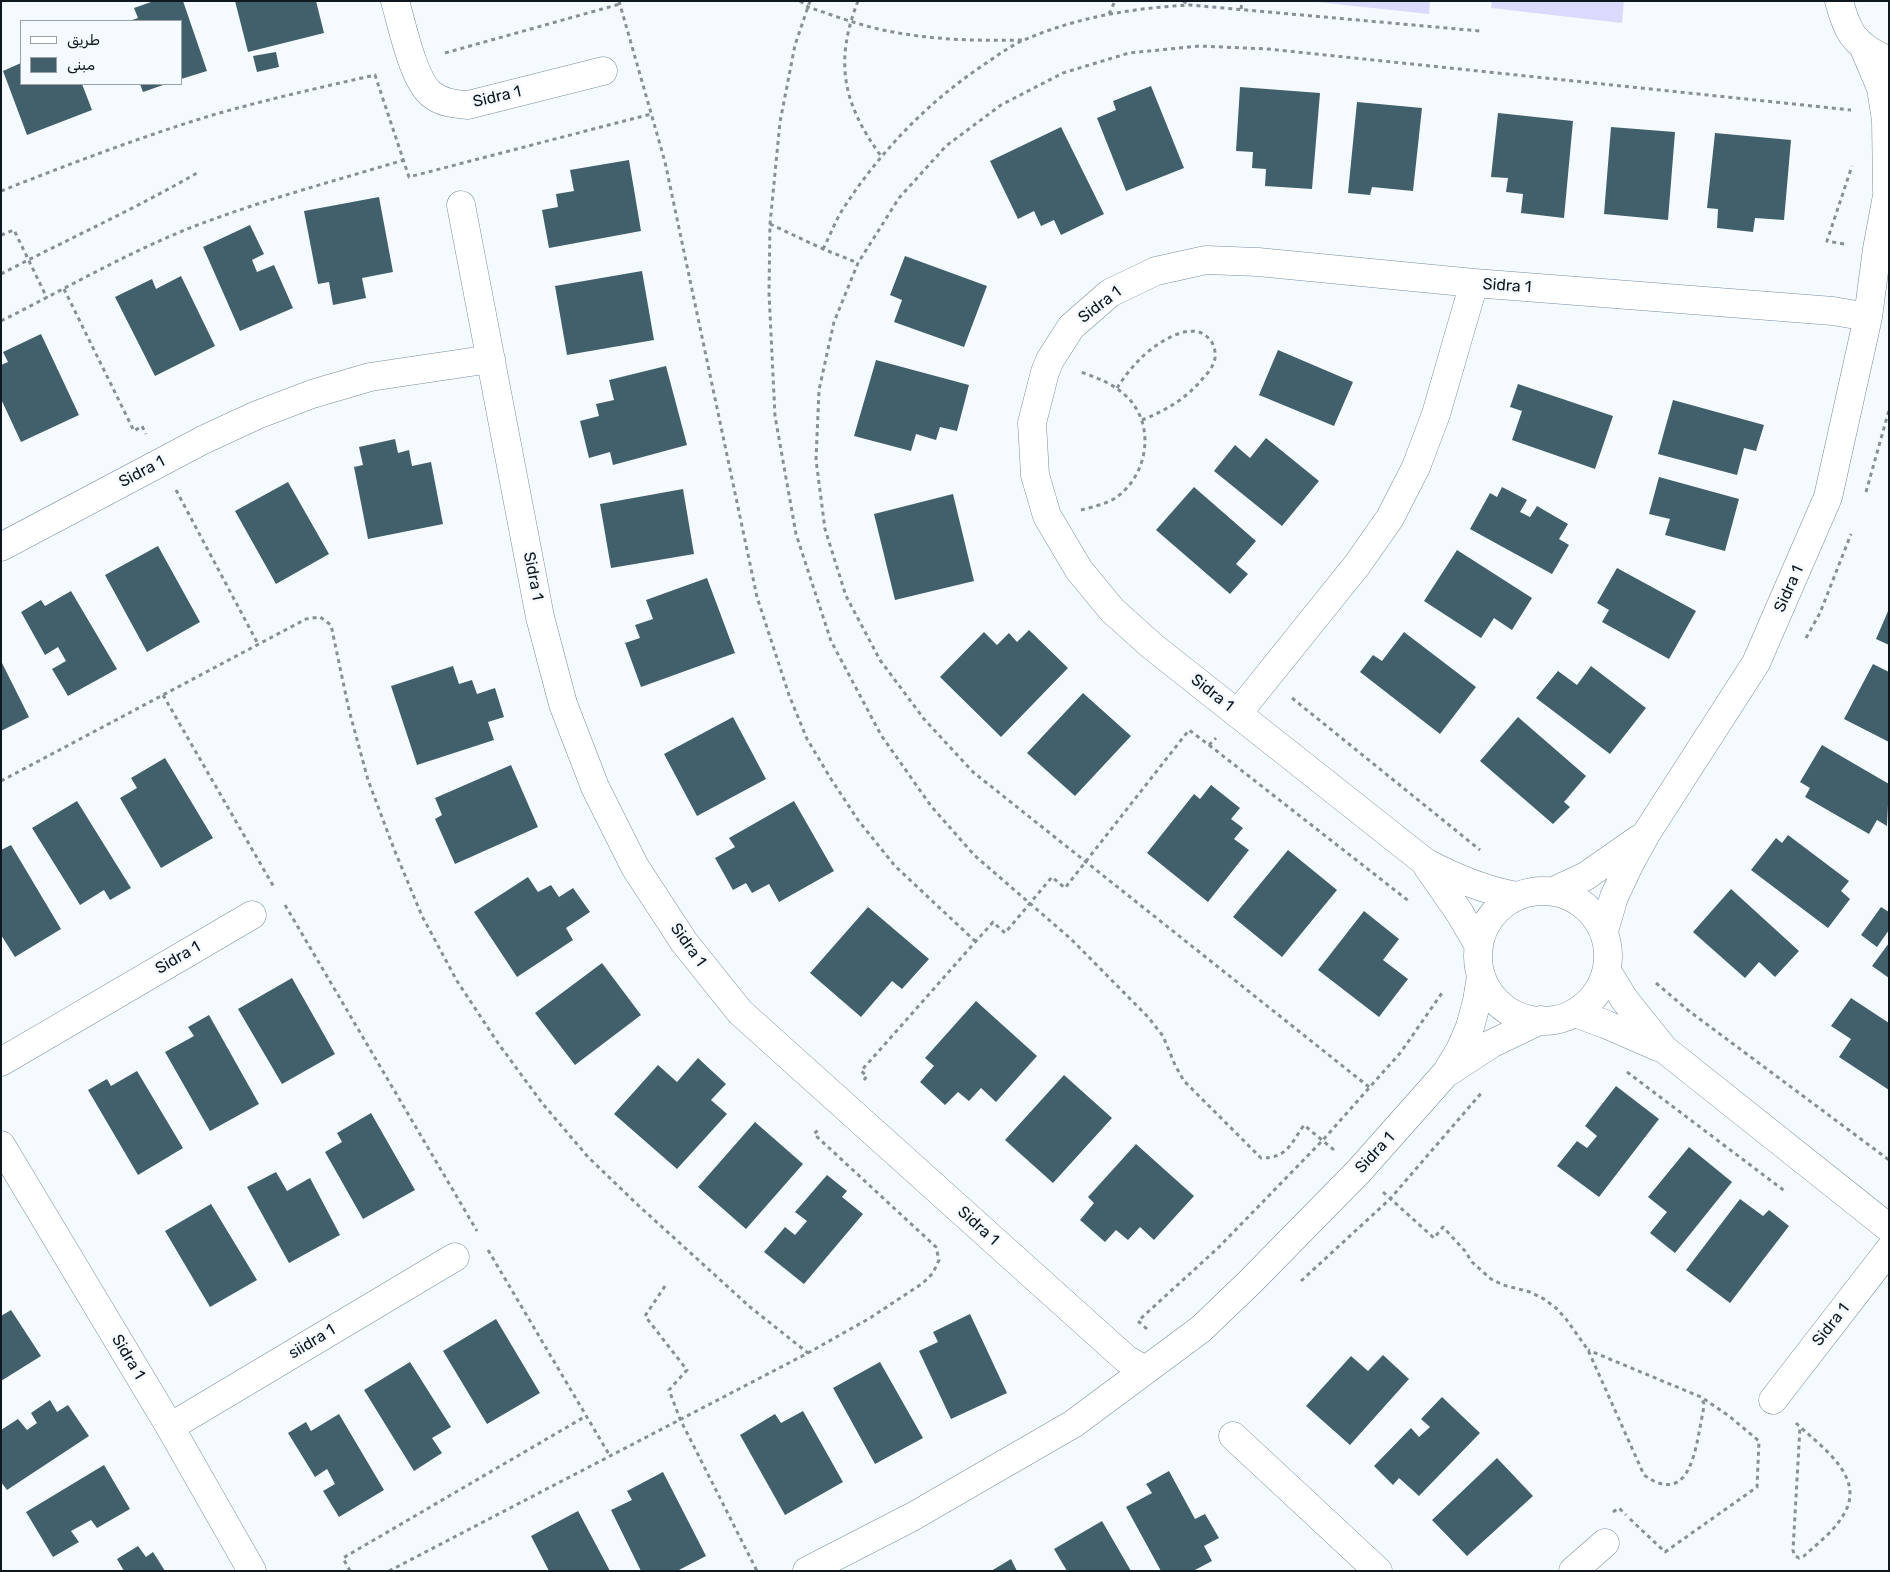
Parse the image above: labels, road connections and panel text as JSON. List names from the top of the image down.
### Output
{
  "streets": {
    "street": ["Sidra 1", "siidra 1"]
  },
  "crossings": [
    ["Sidra 1", "siidra 1"]
  ],
  "legend": ["طريق", "مبنى"]
}
